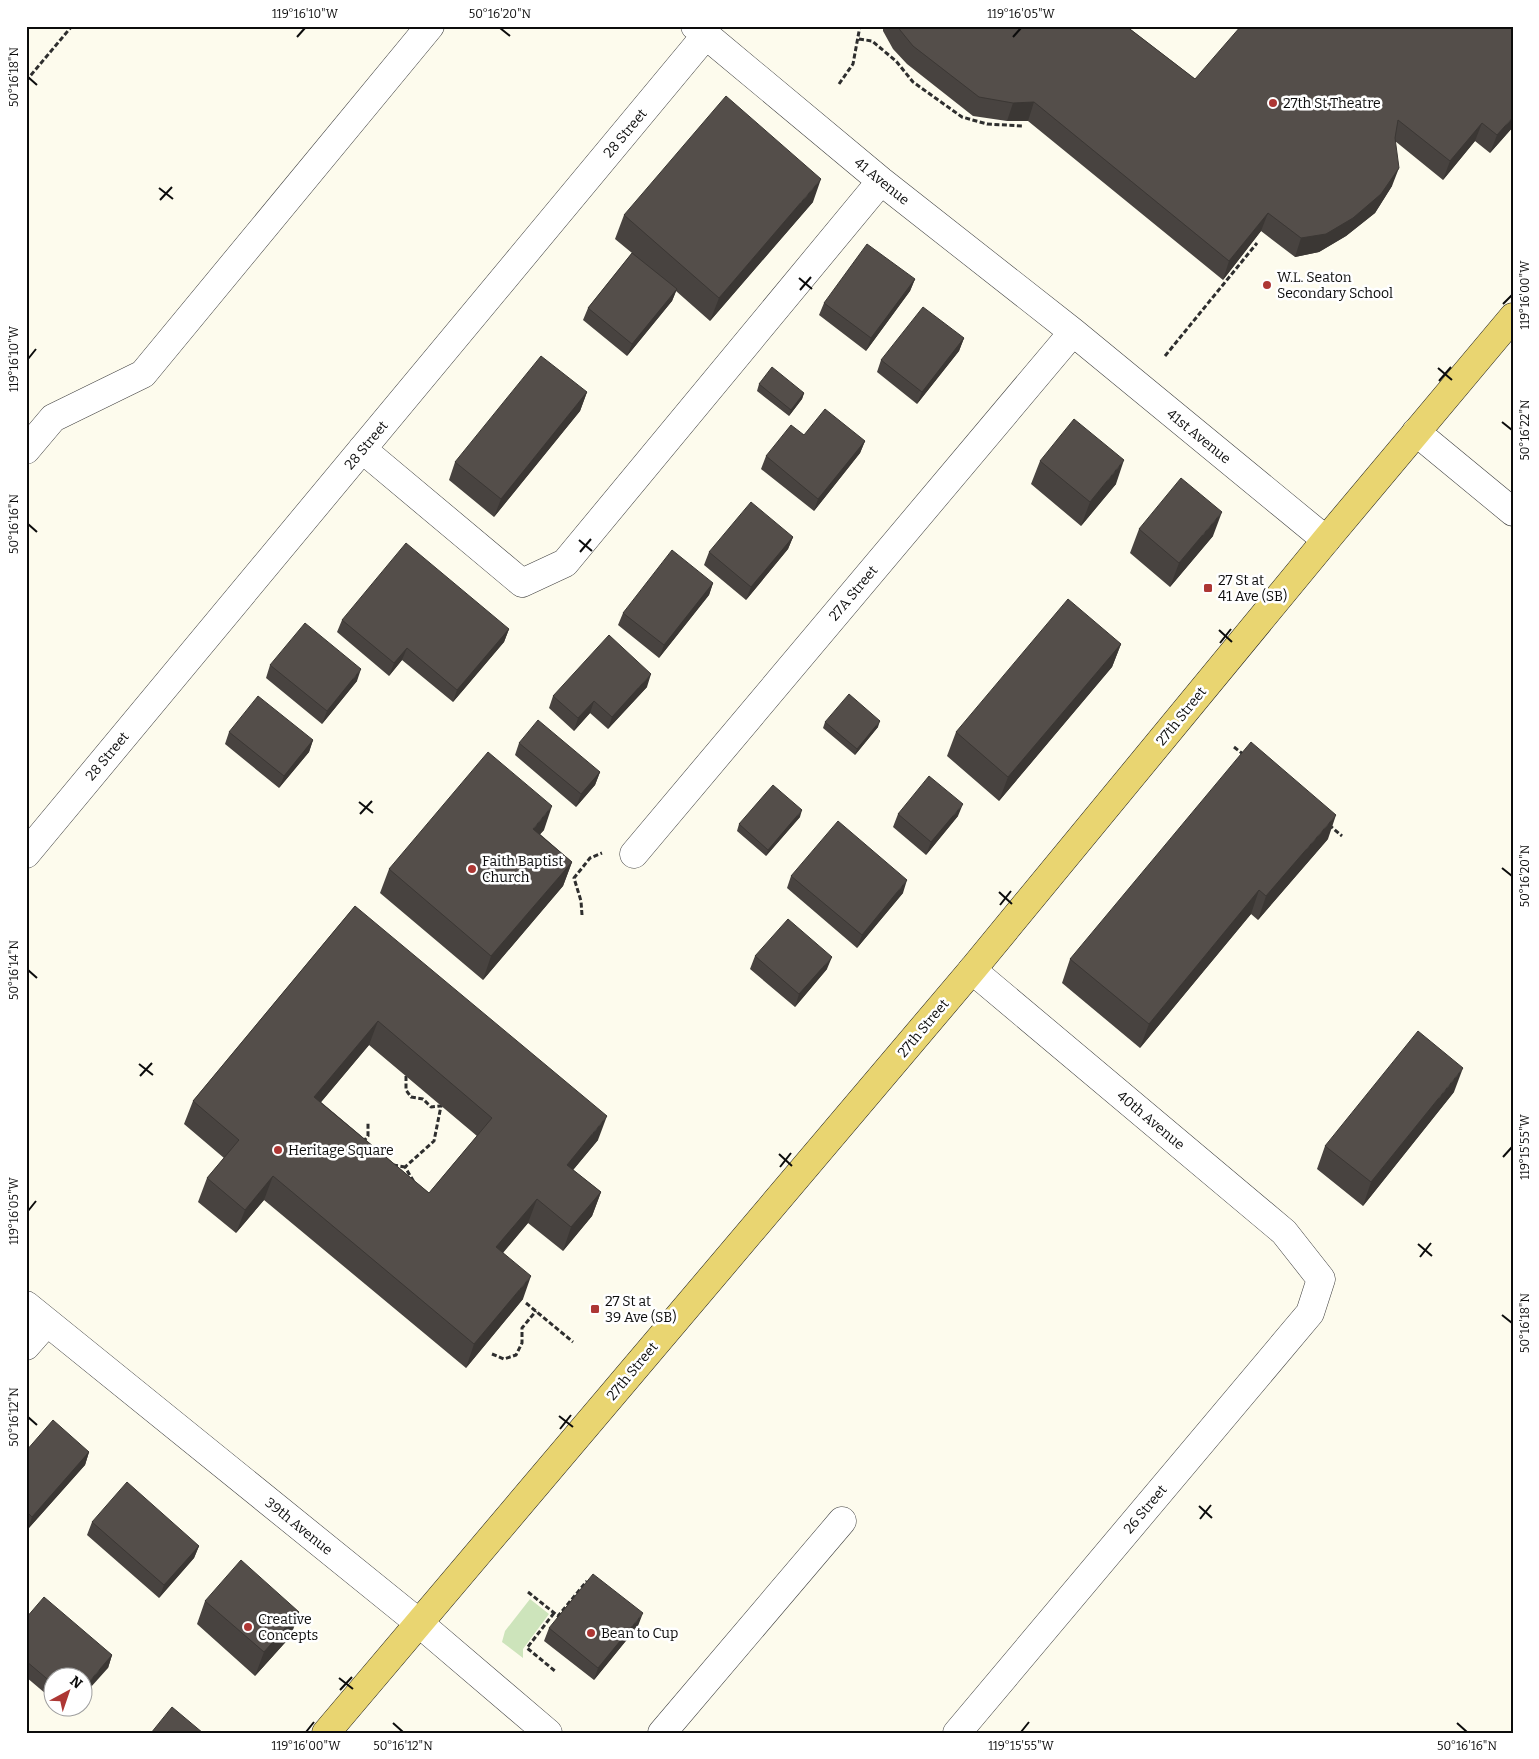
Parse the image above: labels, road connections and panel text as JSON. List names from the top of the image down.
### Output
{
  "streets": {
    "main road": ["27th Street"],
    "street": [
      "28 Street",
      "41 Avenue",
      "41st Avenue",
      "27A Street",
      "40th Avenue",
      "26 Street",
      "39th Avenue"
    ]
  },
  "crossings": [
    ["28 Street", "41 Avenue"],
    ["41 Avenue", "41st Avenue"],
    ["41 Avenue", "27A Street"],
    ["41st Avenue", "27A Street"],
    ["41st Avenue", "27th Street"],
    ["27th Street", "40th Avenue"],
    ["27th Street", "39th Avenue"],
    ["40th Avenue", "26 Street"]
  ],
  "places": {
    "other": [
      "27th St Theatre",
      "W.L. Seaton Secondary School",
      "Faith Baptist Church",
      "Heritage Square",
      "Creative Concepts",
      "Bean to Cup"
    ],
    "transit": ["27 St at 41 Ave (SB)", "27 St at 39 Ave (SB)"]
  },
  "north": "top right",
  "coordinates": [
    "119°16'10\"W",
    "50°16'20\"N",
    "119°16'05\"W",
    "50°16'18\"N",
    "119°16'00\"W",
    "50°16'22\"N",
    "50°16'16\"N",
    "50°16'14\"N",
    "119°15'55\"W",
    "50°16'12\"N"
  ]
}
